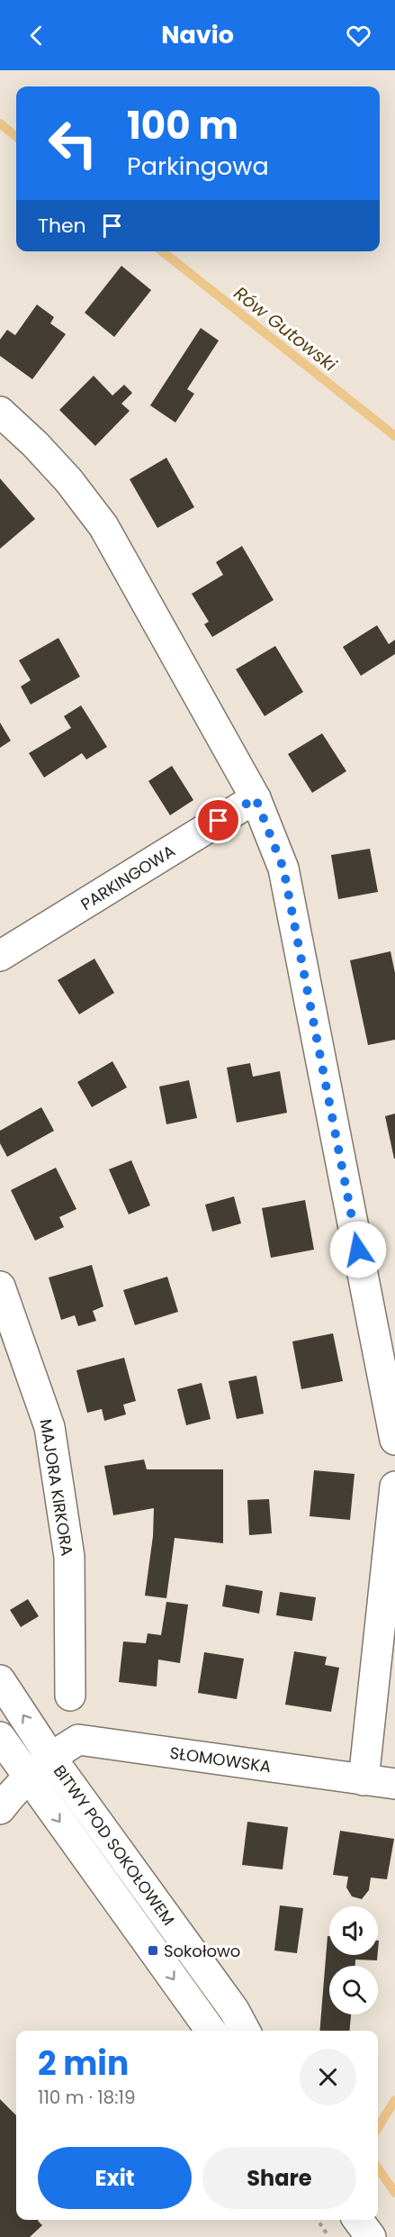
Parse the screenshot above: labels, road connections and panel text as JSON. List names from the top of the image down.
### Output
{
  "streets": {
    "street": [
      "PARKINGOWA",
      "MAJORA KIRKORA",
      "SŁOMOWSKA",
      "BITWY POD SOKOŁOWEM"
    ]
  },
  "crossings": [
    ["SŁOMOWSKA", "BITWY POD SOKOŁOWEM"]
  ],
  "water": ["Rów Gutowski"],
  "places": {
    "transit": ["Sokołowo"]
  },
  "page": {
    "header": "Navio",
    "turn": ["100 m", "Parkingowa"],
    "then": "Then",
    "heading": ["2 min", "110 m · 18:19"],
    "buttons": ["Exit", "Share"]
  }
}
